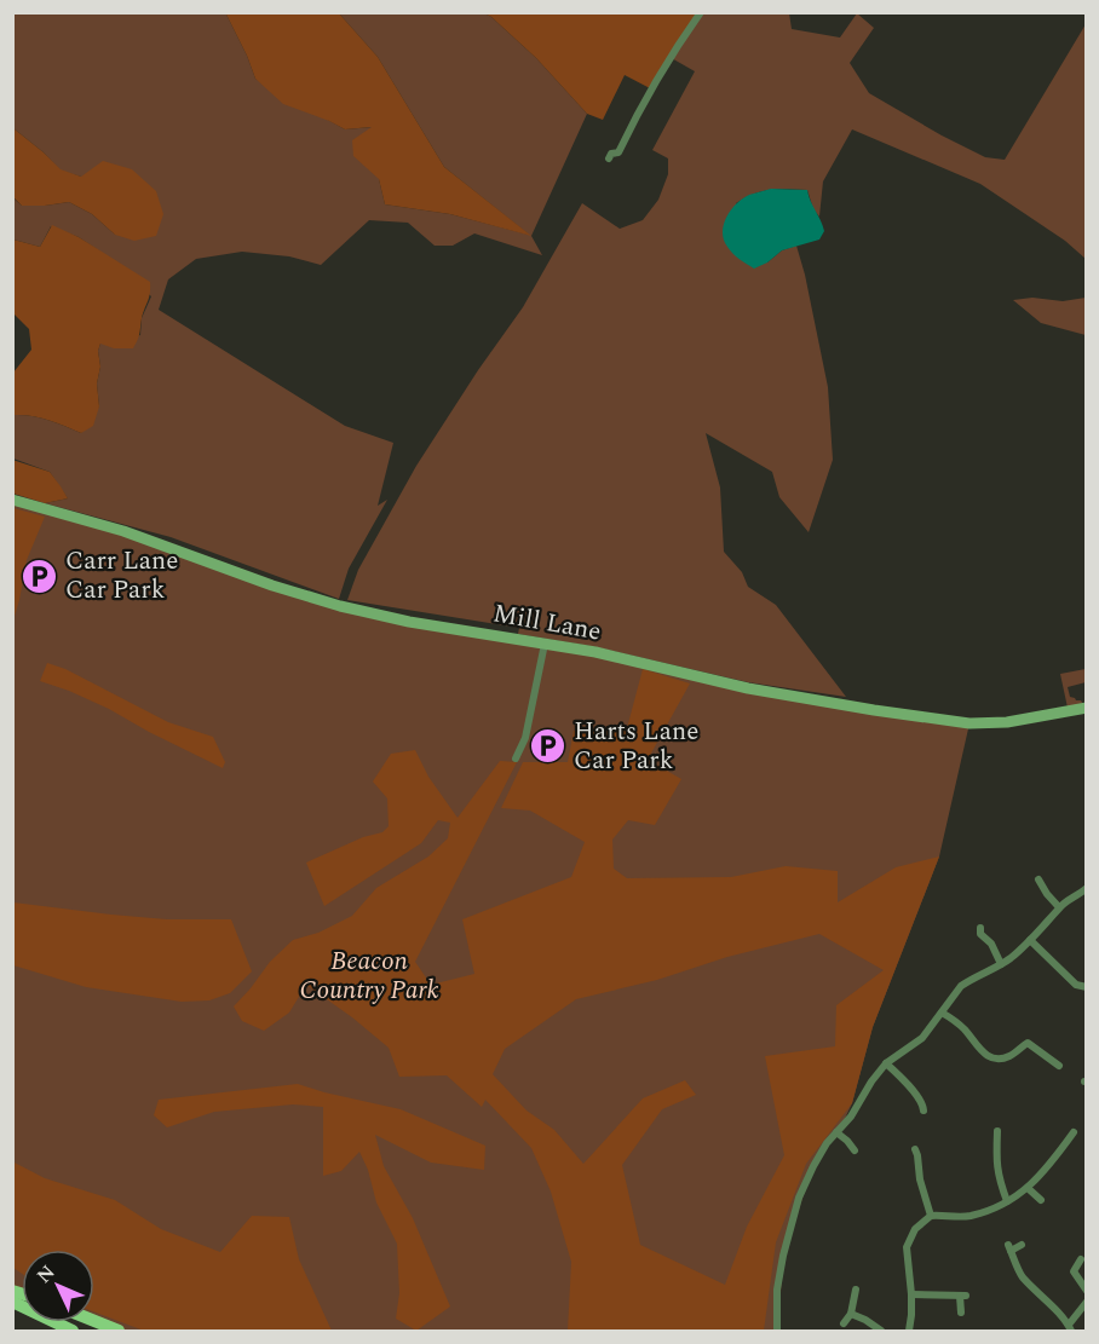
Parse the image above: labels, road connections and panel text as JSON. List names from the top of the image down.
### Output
{
  "streets": {
    "street": ["Mill Lane"]
  },
  "parks": ["Beacon Country Park"],
  "places": {
    "parking": ["Carr Lane Car Park", "Harts Lane Car Park"]
  },
  "north": "top left"
}
